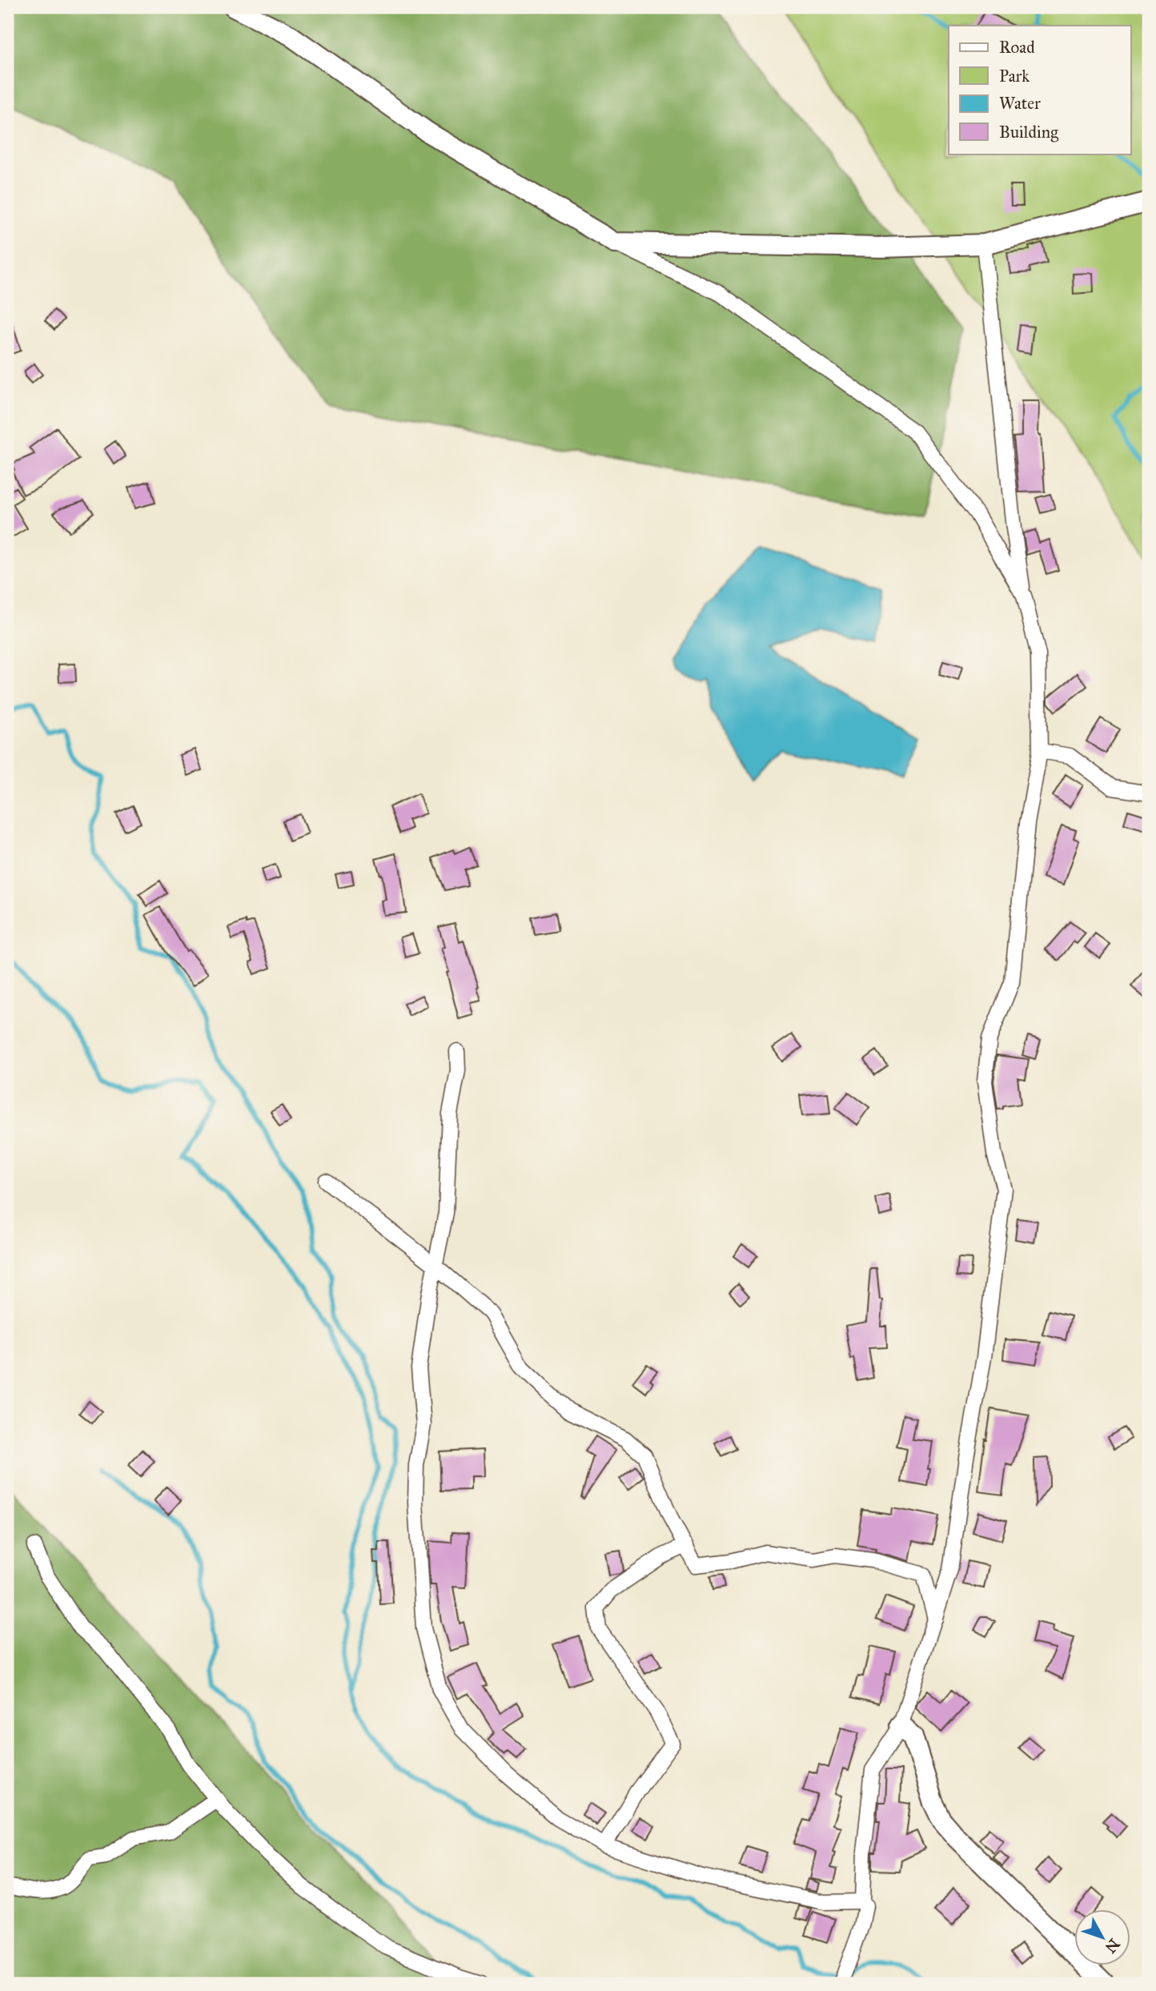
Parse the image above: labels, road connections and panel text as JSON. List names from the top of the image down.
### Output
{
  "legend": [
    "Road",
    "Park",
    "Water",
    "Building"
  ],
  "north": "bottom right"
}
